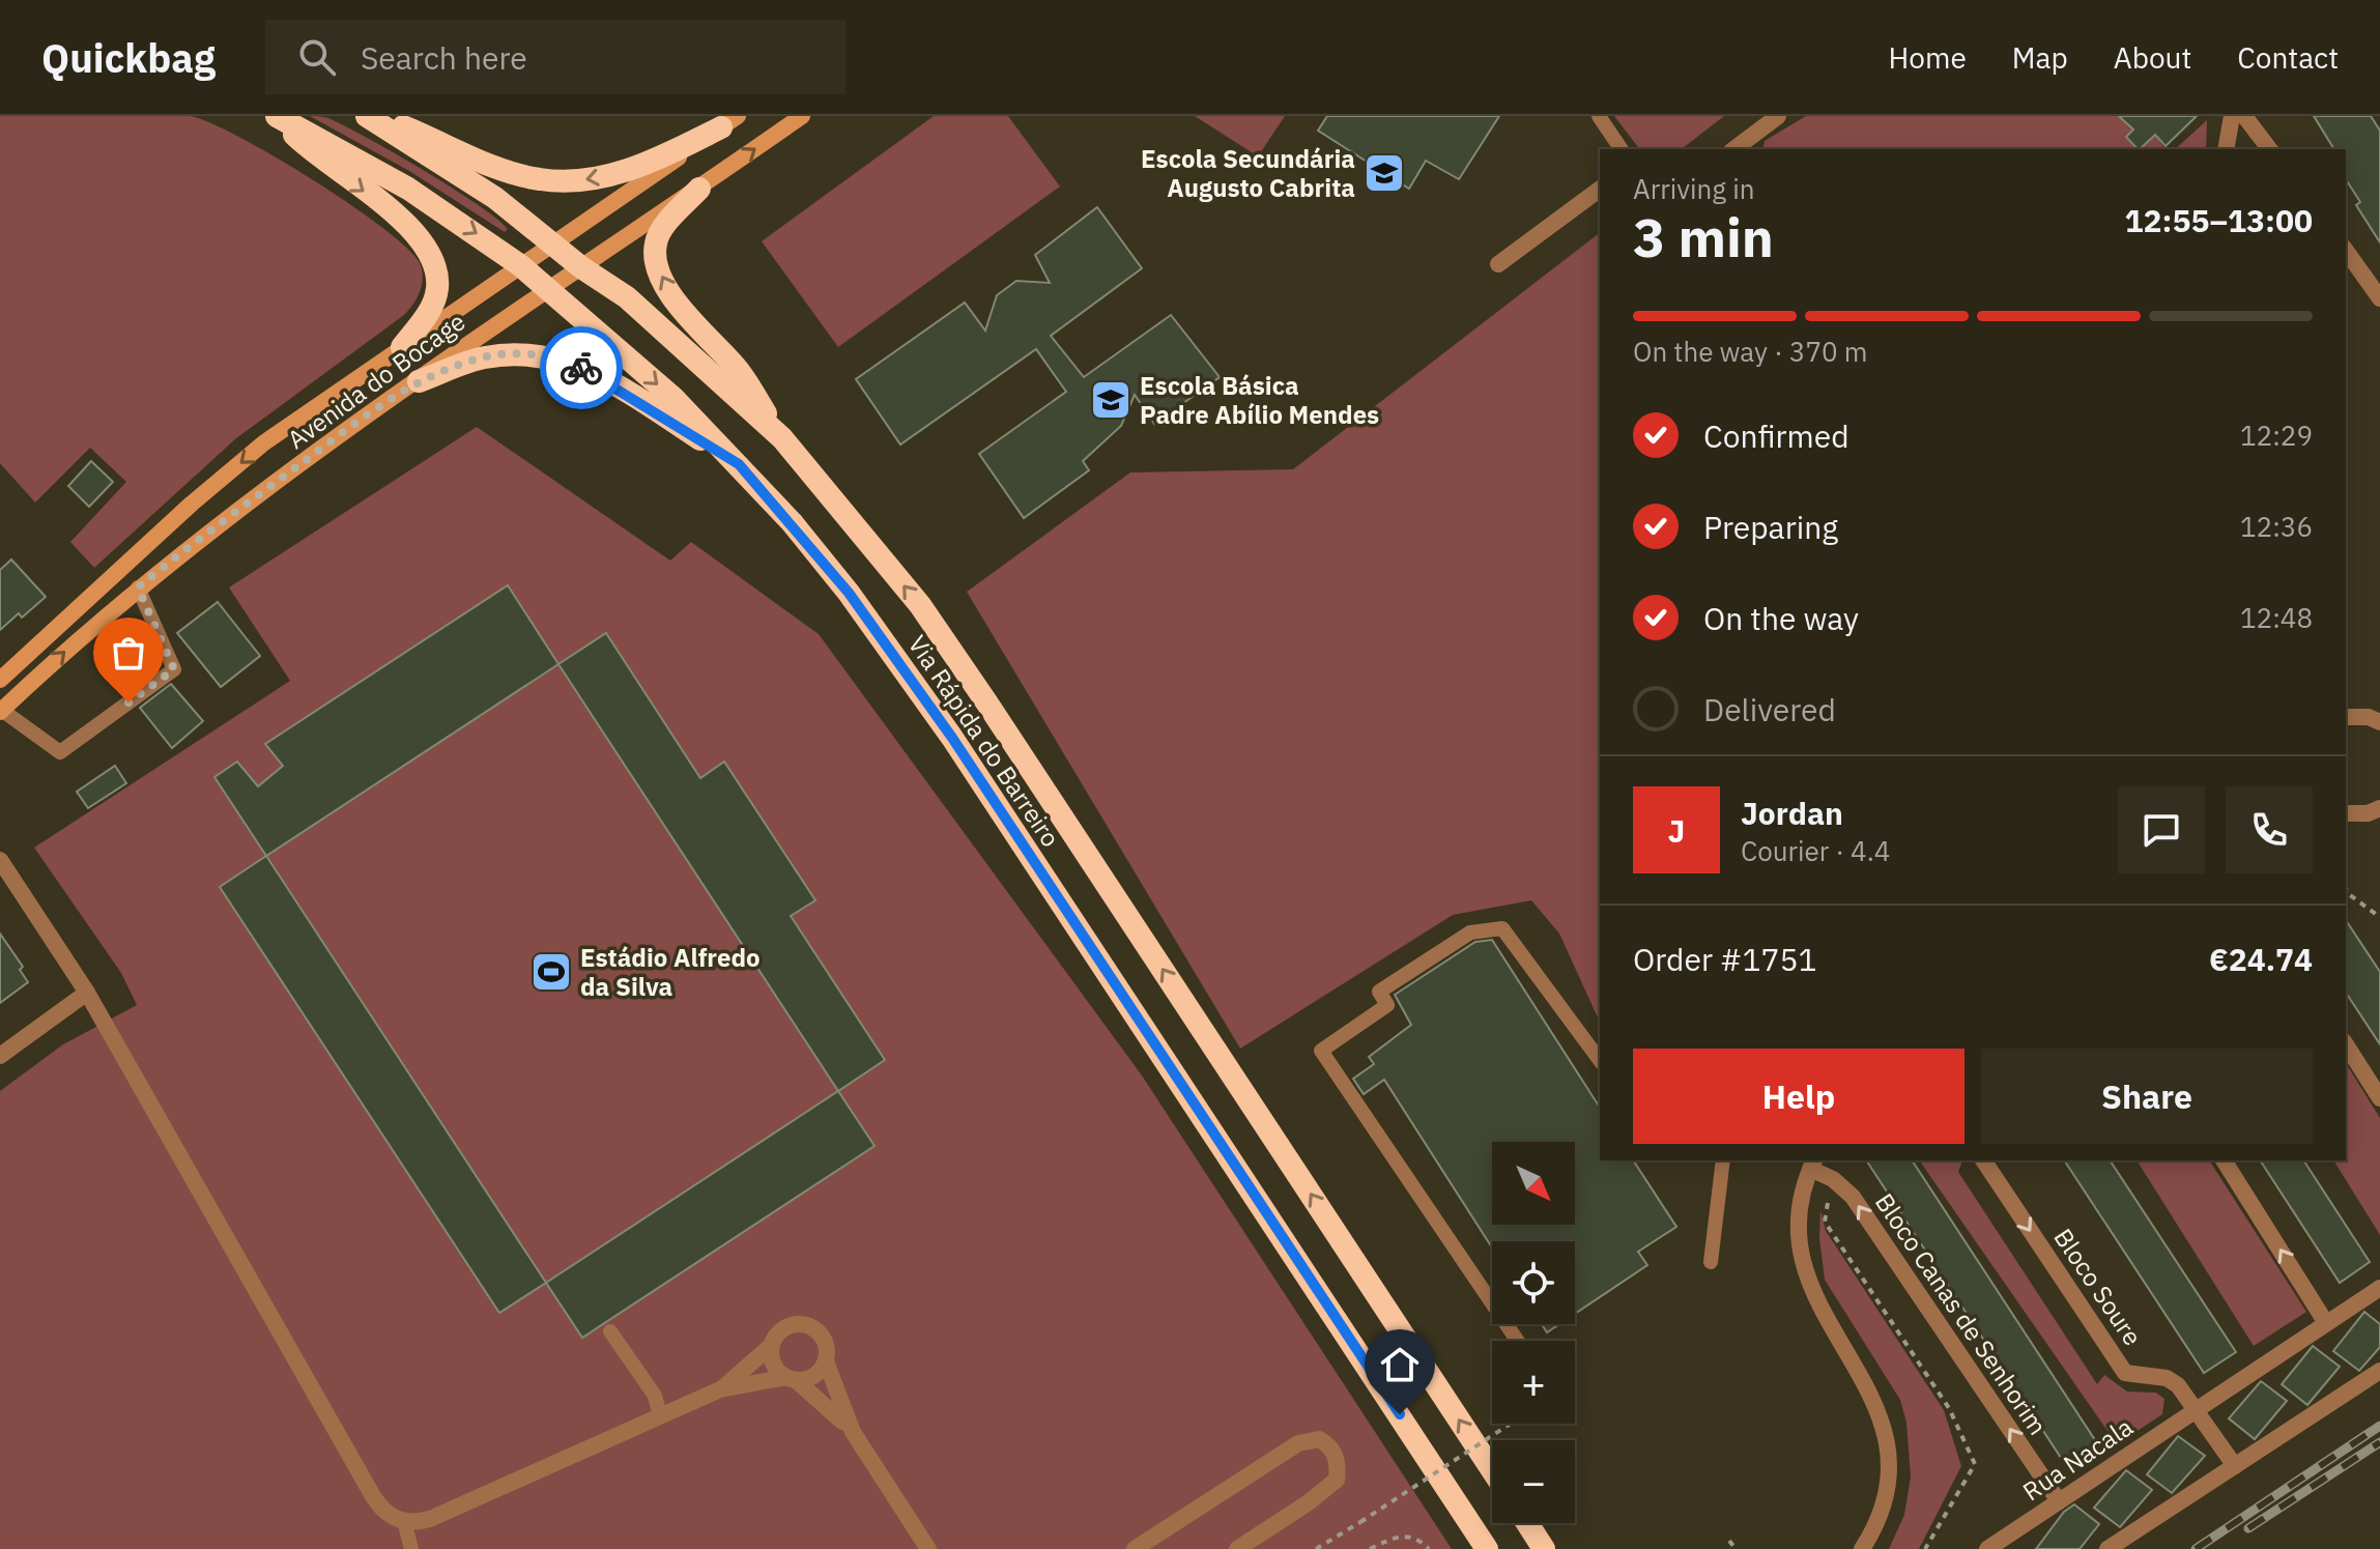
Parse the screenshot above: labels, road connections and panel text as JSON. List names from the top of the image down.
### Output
{
  "streets": {
    "highway": ["Via Rápida do Barreiro"],
    "main road": ["Avenida do Bocage"],
    "street": ["Bloco Soure", "Bloco Canas de Senhorim", "Rua Nacala"]
  },
  "crossings": [
    ["Avenida do Bocage", "Via Rápida do Barreiro"],
    ["Bloco Soure", "Rua Nacala"],
    ["Bloco Canas de Senhorim", "Rua Nacala"]
  ],
  "one_way": ["Bloco Soure", "Bloco Canas de Senhorim"],
  "places": {
    "school or university": ["Escola Secundária Augusto Cabrita", "Escola Básica Padre Abílio Mendes"],
    "sports": ["Estádio Alfredo da Silva"]
  },
  "north": "bottom right",
  "page": {
    "header": "Quickbag",
    "search": "Search here",
    "nav": [
      "Home",
      "Map",
      "About",
      "Contact"
    ],
    "heading": ["3 min", "Arriving in", "12:55–13:00"],
    "panel": [
      "Jordan",
      "Courier · 4.4",
      "Order #1751",
      "€24.74"
    ],
    "bar": "On the way · 370 m",
    "list": [
      ["Confirmed", "12:29"],
      ["Preparing", "12:36"],
      ["On the way", "12:48"],
      "Delivered"
    ],
    "round": "J",
    "buttons": ["Help", "Share"],
    "map_buttons": ["+", "−"]
  }
}
